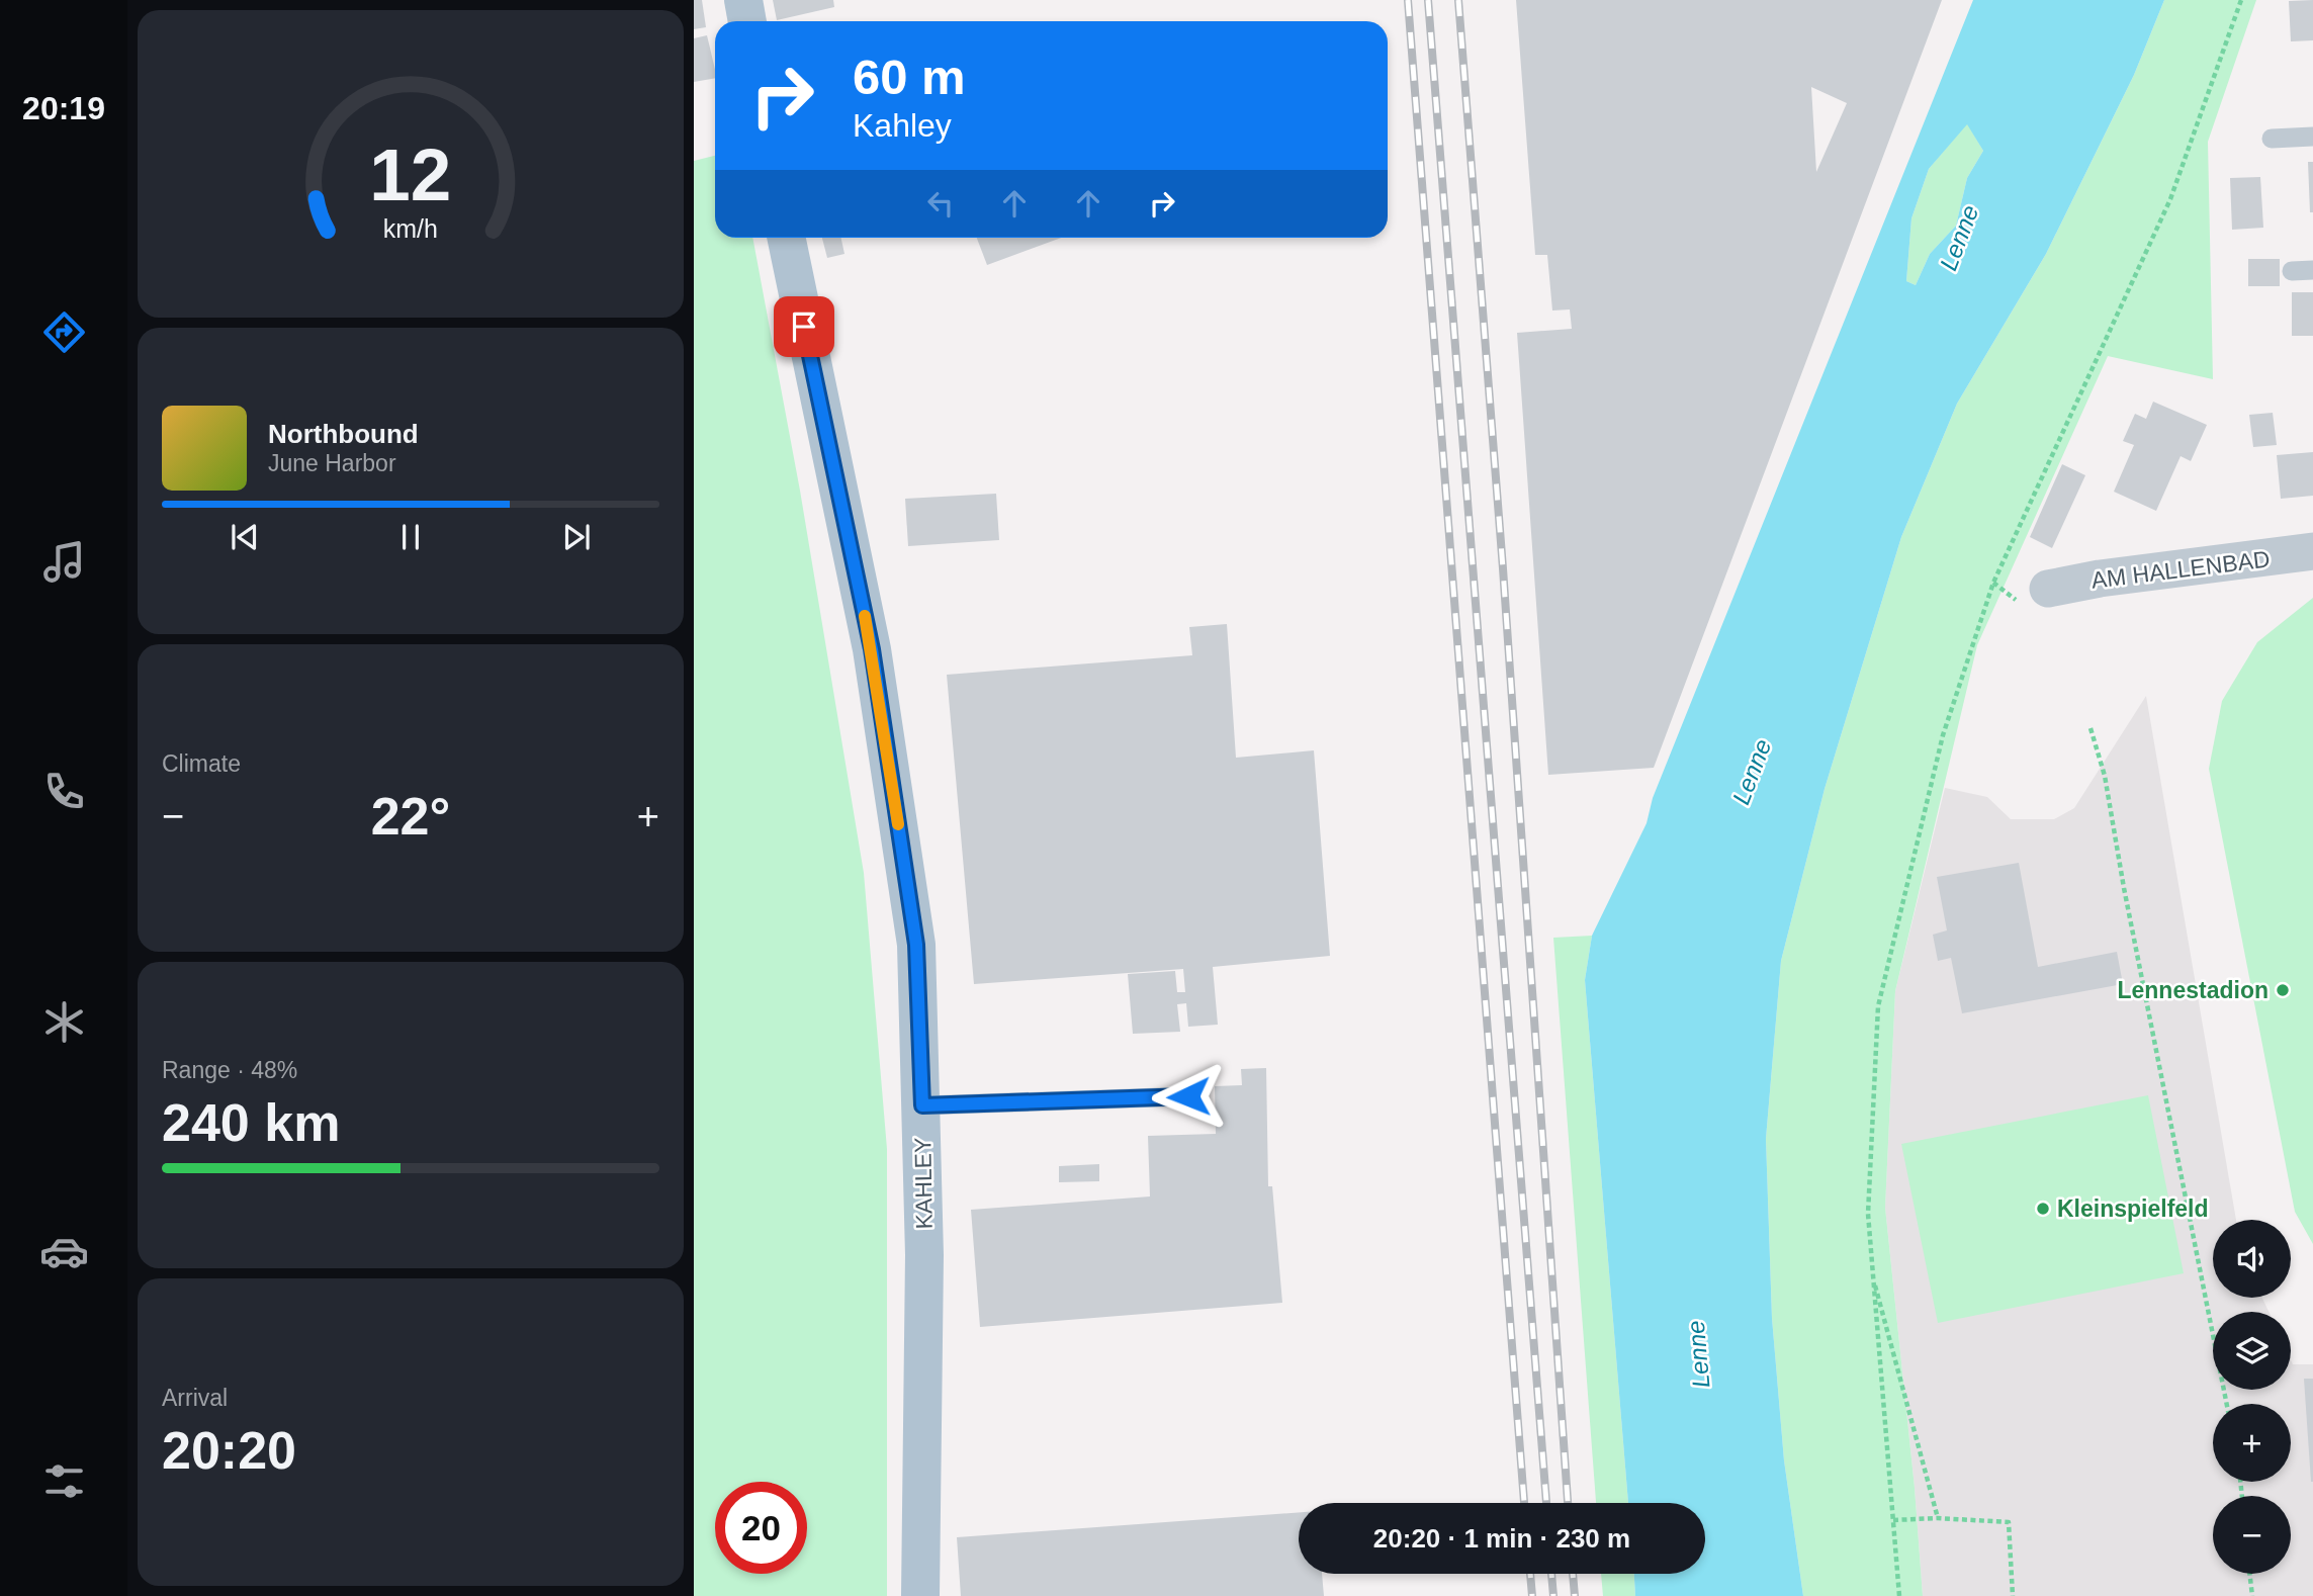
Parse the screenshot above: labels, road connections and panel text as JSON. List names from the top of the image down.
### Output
{
  "streets": {
    "main road": ["KAHLEY"],
    "street": ["AM HALLENBAD"]
  },
  "water": ["Lenne"],
  "places": ["Lennestadion", "Kleinspielfeld"],
  "page": {
    "tabs": "20:19",
    "turn": ["60 m", "Kahley"],
    "song": ["Northbound", "June Harbor"],
    "tile": [
      "Climate",
      ["Range · 48%", "240 km"],
      ["Arrival", "20:20"]
    ],
    "heat": ["−", "22°", "+"],
    "map_buttons": ["+", "−"],
    "limit": "20",
    "trip": "20:20 · 1 min · 230 m",
    "gauge": ["12", "km/h"]
  }
}
